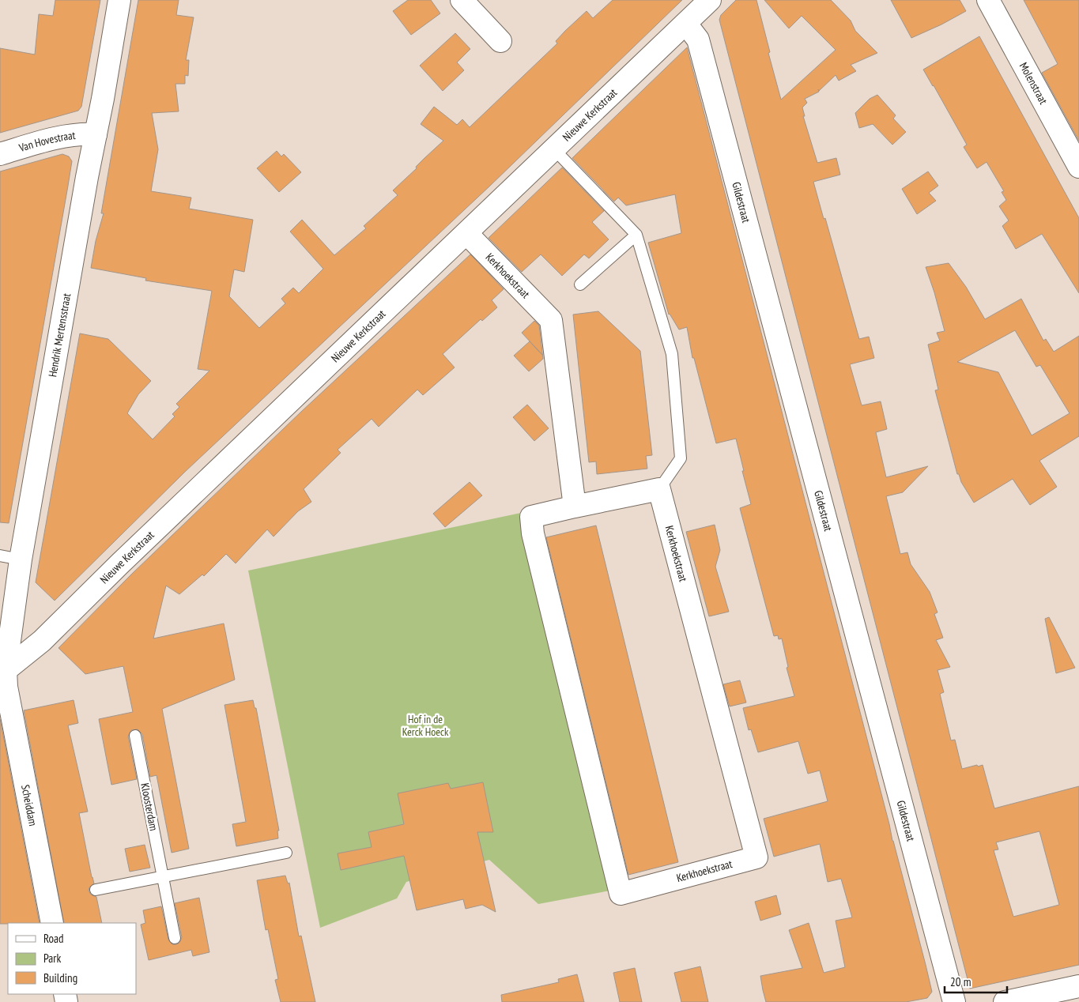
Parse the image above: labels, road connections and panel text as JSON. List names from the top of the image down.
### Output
{
  "streets": {
    "street": [
      "Molenstraat",
      "Nieuwe Kerkstraat",
      "Van Hovestraat",
      "Gildestraat",
      "Kerkhoekstraat",
      "Hendrik Mertensstraat",
      "Scheiddam"
    ],
    "lane": ["Kloosterdam"]
  },
  "crossings": [
    ["Nieuwe Kerkstraat", "Gildestraat"],
    ["Nieuwe Kerkstraat", "Kerkhoekstraat"],
    ["Nieuwe Kerkstraat", "Hendrik Mertensstraat"],
    ["Nieuwe Kerkstraat", "Scheiddam"],
    ["Van Hovestraat", "Hendrik Mertensstraat"],
    ["Hendrik Mertensstraat", "Scheiddam"]
  ],
  "parks": ["Hof in de Kerck Hoeck"],
  "legend": ["Road", "Park", "Building"],
  "scale_bar": "20 m"
}
